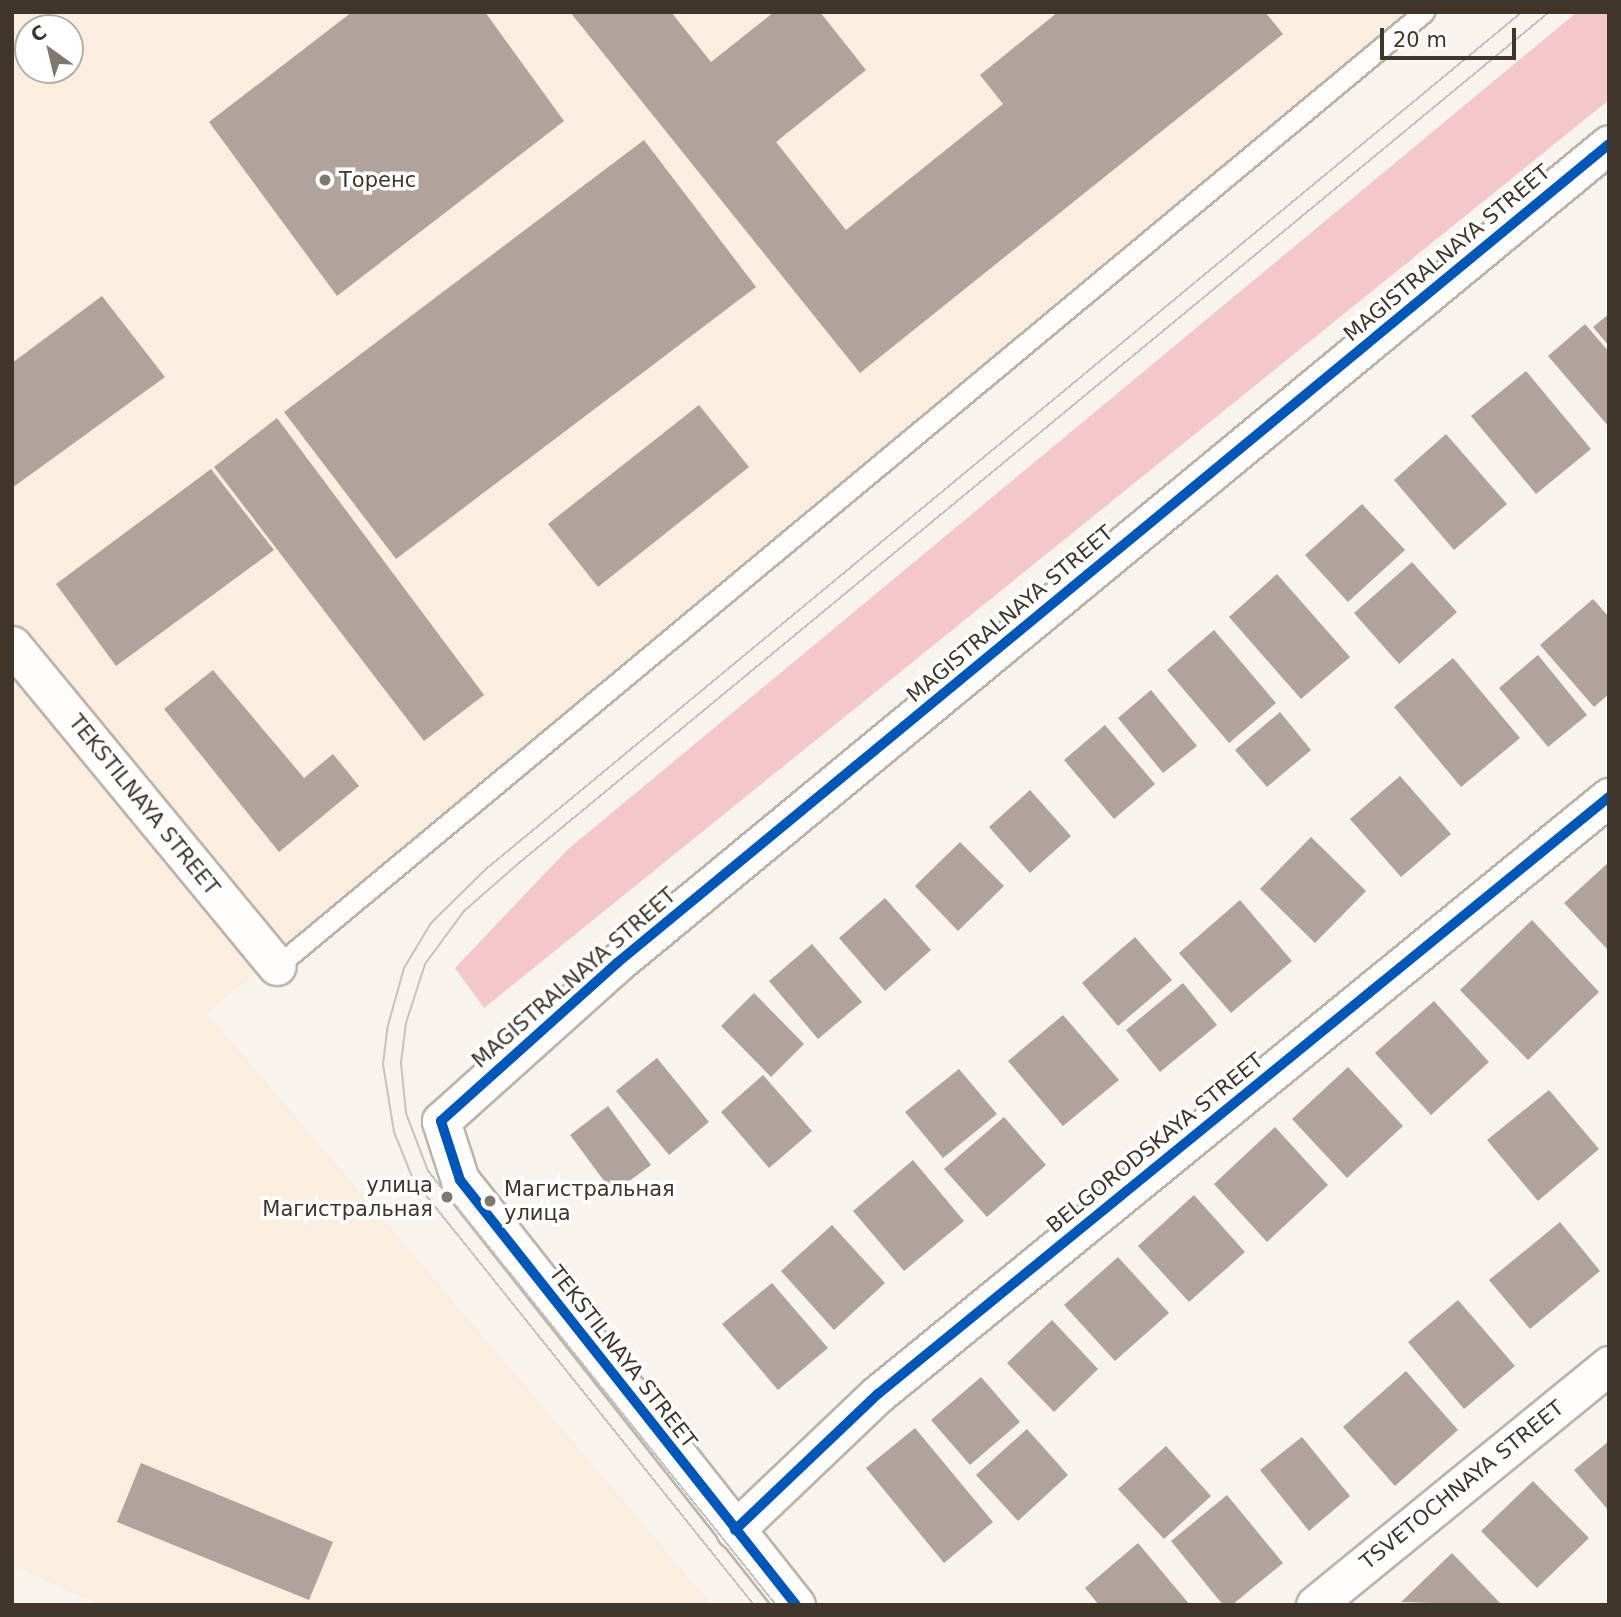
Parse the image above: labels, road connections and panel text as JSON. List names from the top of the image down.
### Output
{
  "streets": {
    "street": [
      "MAGISTRALNAYA STREET",
      "TEKSTILNAYA STREET",
      "BELGORODSKAYA STREET",
      "TSVETOCHNAYA STREET"
    ]
  },
  "crossings": [
    ["MAGISTRALNAYA STREET", "TEKSTILNAYA STREET"],
    ["TEKSTILNAYA STREET", "BELGORODSKAYA STREET"]
  ],
  "places": ["Торенс", "улица Магистральная", "Магистральная улица"],
  "scale_bar": "20 m",
  "north": "top left"
}
